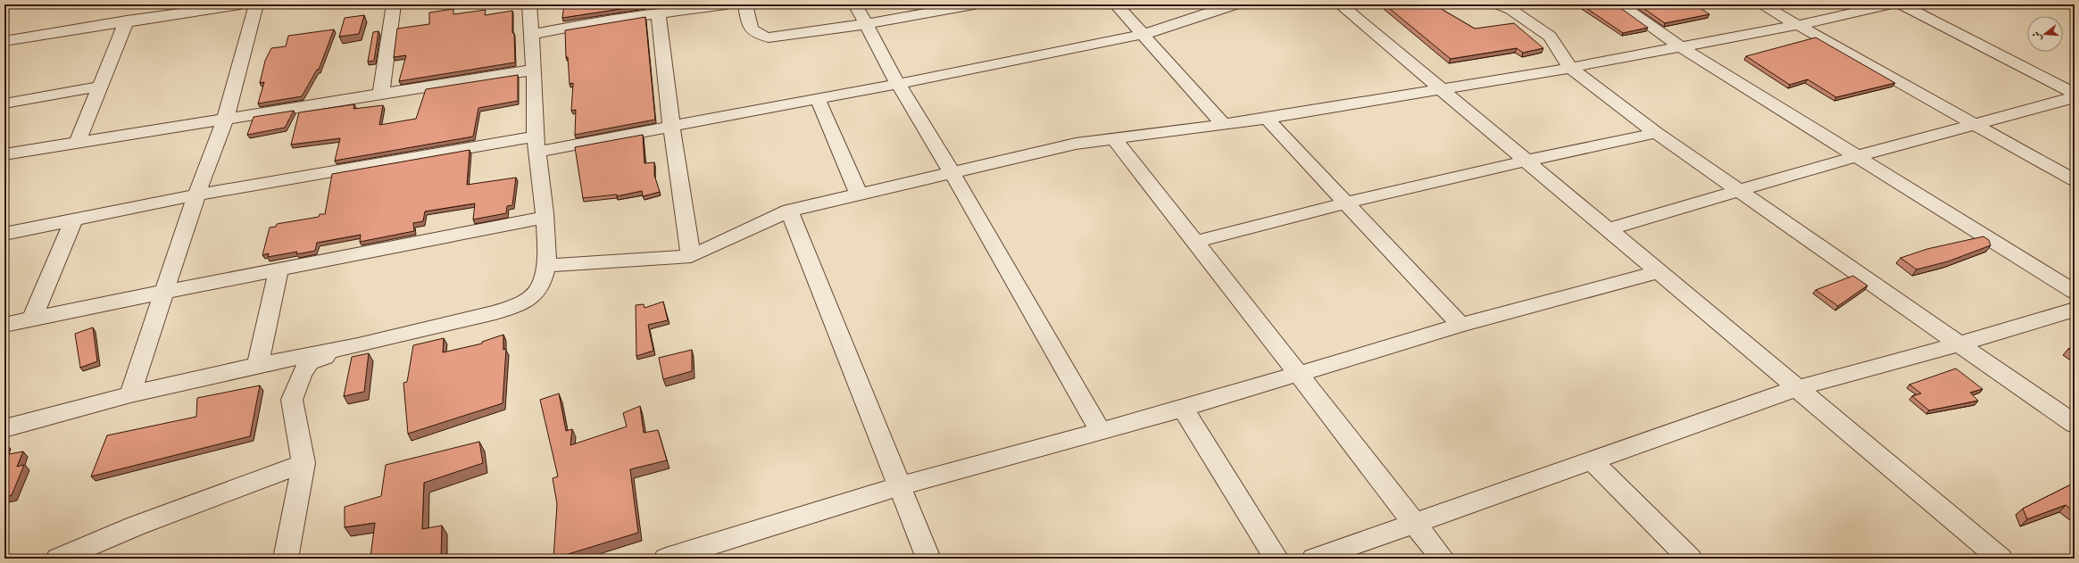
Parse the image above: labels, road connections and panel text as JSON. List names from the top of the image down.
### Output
{
  "north": "left"
}
